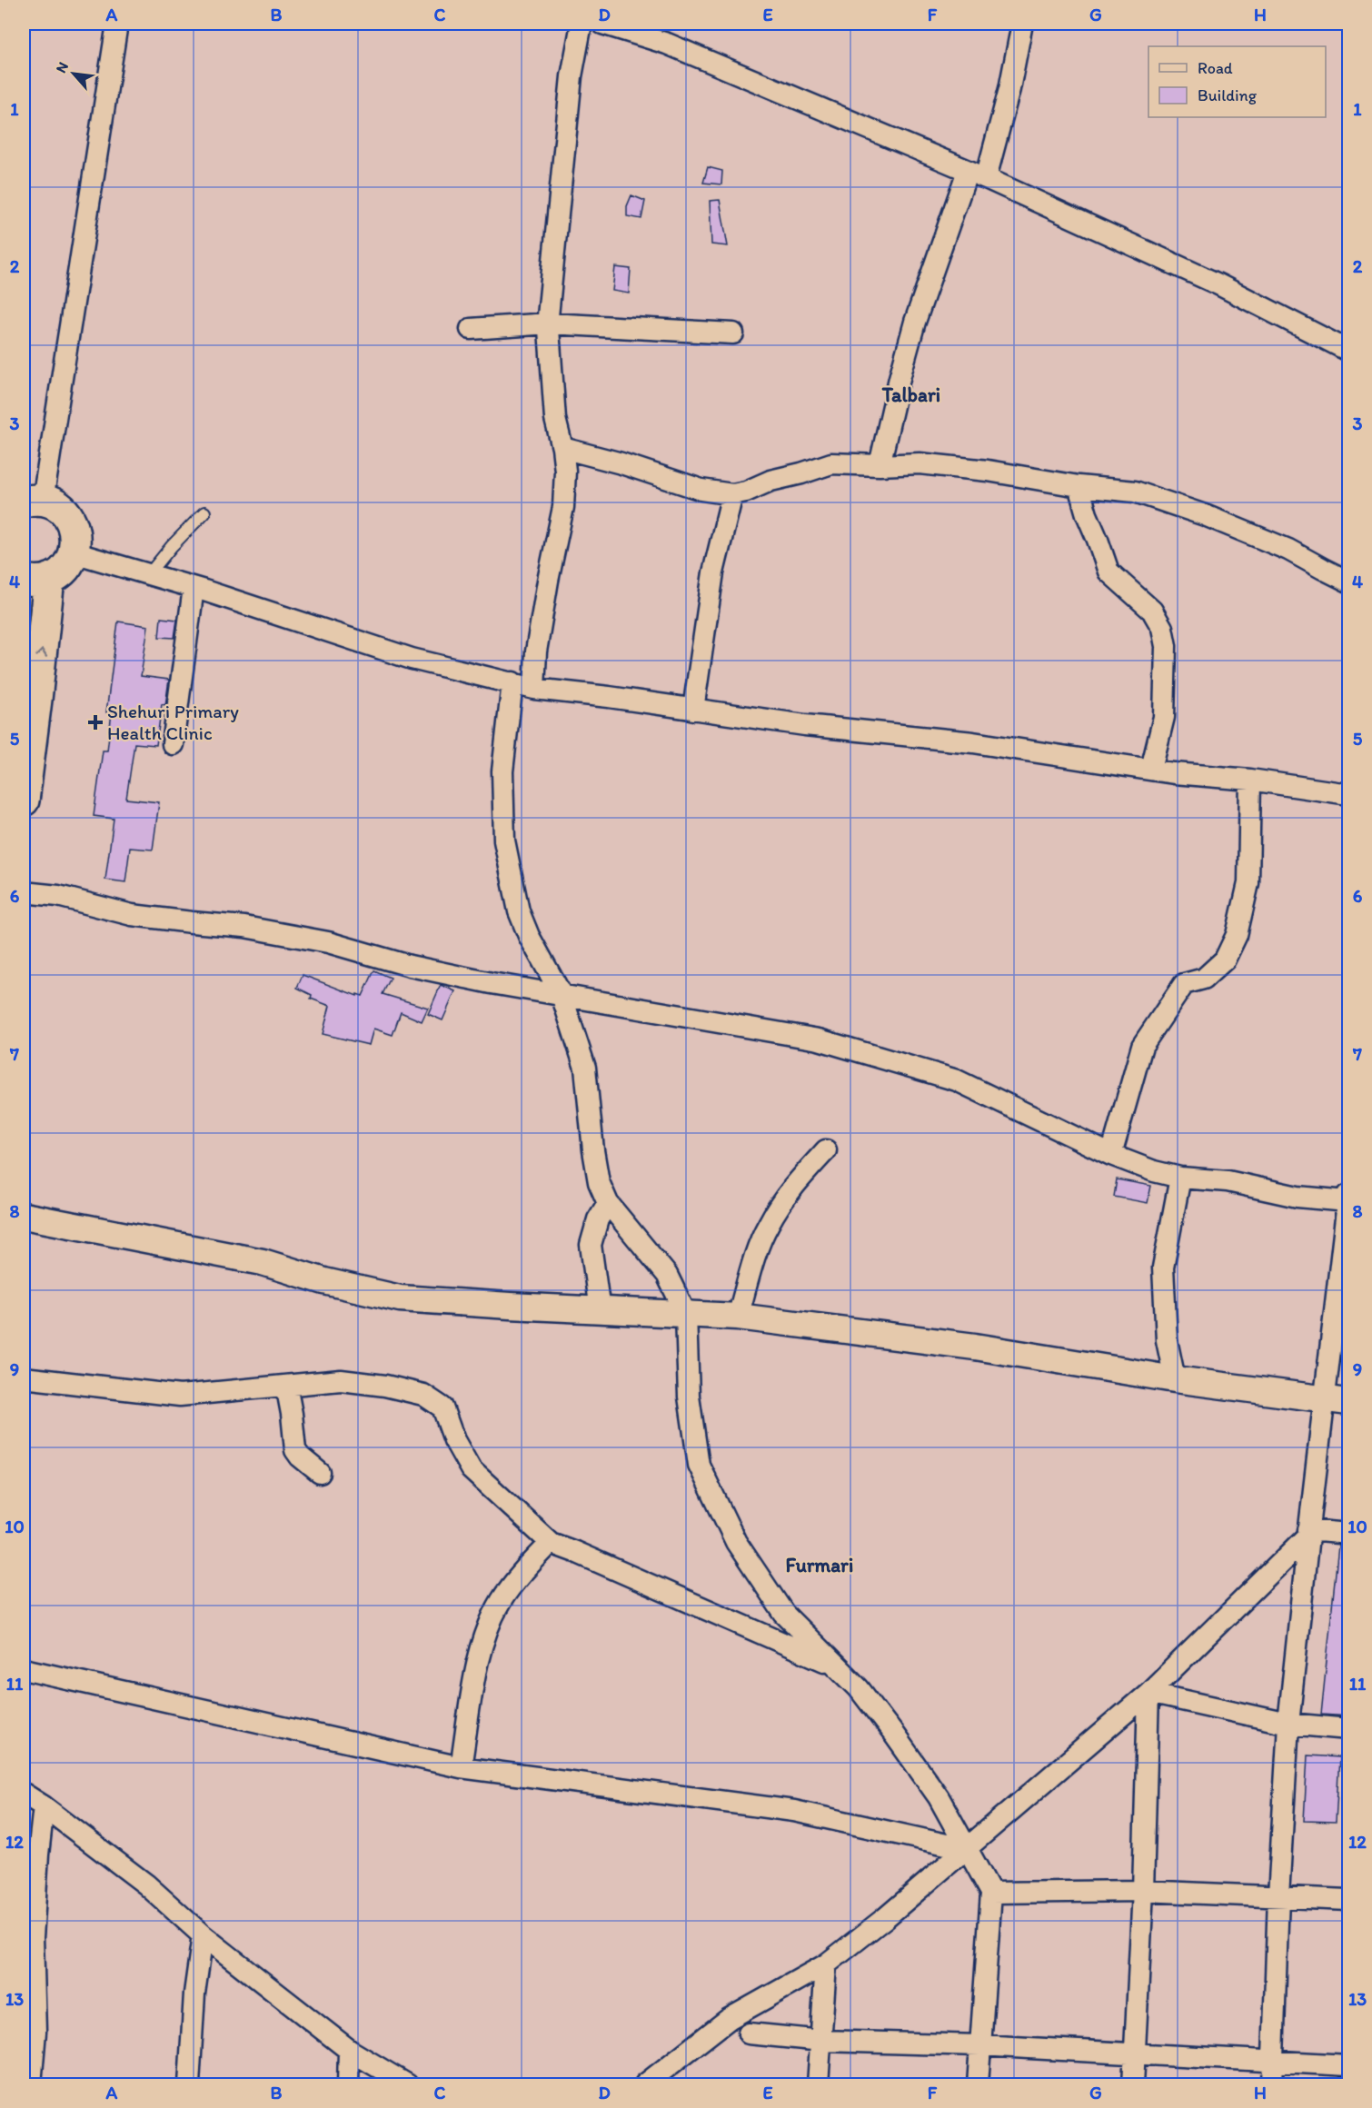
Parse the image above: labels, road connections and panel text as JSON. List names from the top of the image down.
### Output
{
  "districts": ["Talbari", "Furmari"],
  "places": {
    "health": ["Shehuri Primary Health Clinic"]
  },
  "legend": ["Road", "Building"],
  "north": "top left",
  "grid": {
    "columns": [
      "A",
      "B",
      "C",
      "D",
      "E",
      "F",
      "G",
      "H"
    ],
    "rows": [
      "1",
      "2",
      "3",
      "4",
      "5",
      "6",
      "7",
      "8",
      "9",
      "10",
      "11",
      "12",
      "13"
    ]
  }
}
